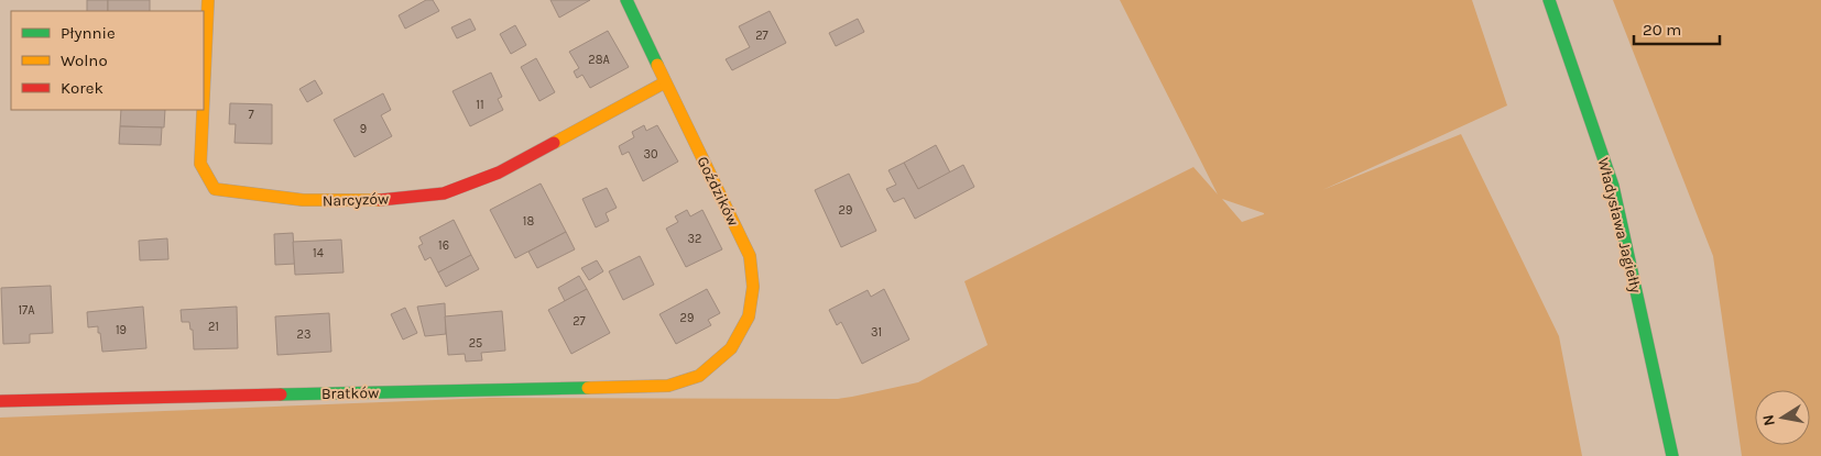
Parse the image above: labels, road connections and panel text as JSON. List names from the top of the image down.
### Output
{
  "streets": {
    "street": [
      "Goździków",
      "Narcyzów",
      "Władysława Jagiełły",
      "Bratków"
    ]
  },
  "crossings": [
    ["Goździków", "Narcyzów"],
    ["Goździków", "Bratków"]
  ],
  "house_numbers": [
    "27",
    "28A",
    "11",
    "7",
    "9",
    "30",
    "29",
    "18",
    "32",
    "16",
    "14",
    "17A",
    "29",
    "27",
    "21",
    "19",
    "31",
    "23",
    "25"
  ],
  "legend": ["Płynnie", "Wolno", "Korek"],
  "scale_bar": "20 m",
  "north": "left"
}
